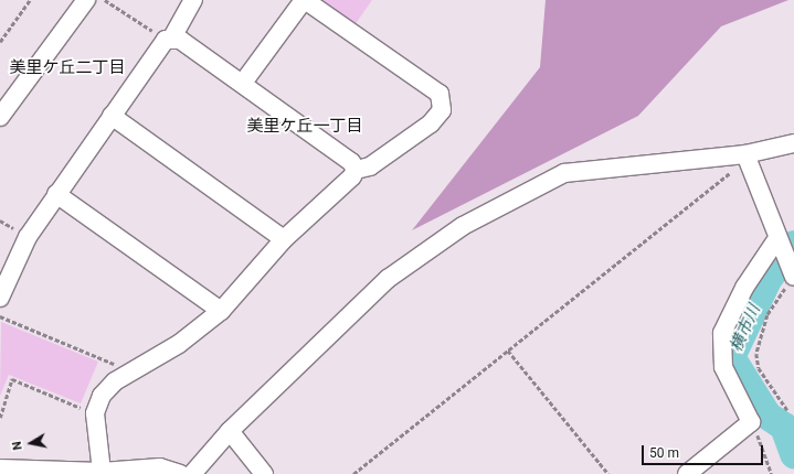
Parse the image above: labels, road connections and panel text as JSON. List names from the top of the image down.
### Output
{
  "districts": ["美里ケ丘二丁目", "美里ケ丘一丁目"],
  "water": ["横市川"],
  "scale_bar": "50 m",
  "north": "left"
}
